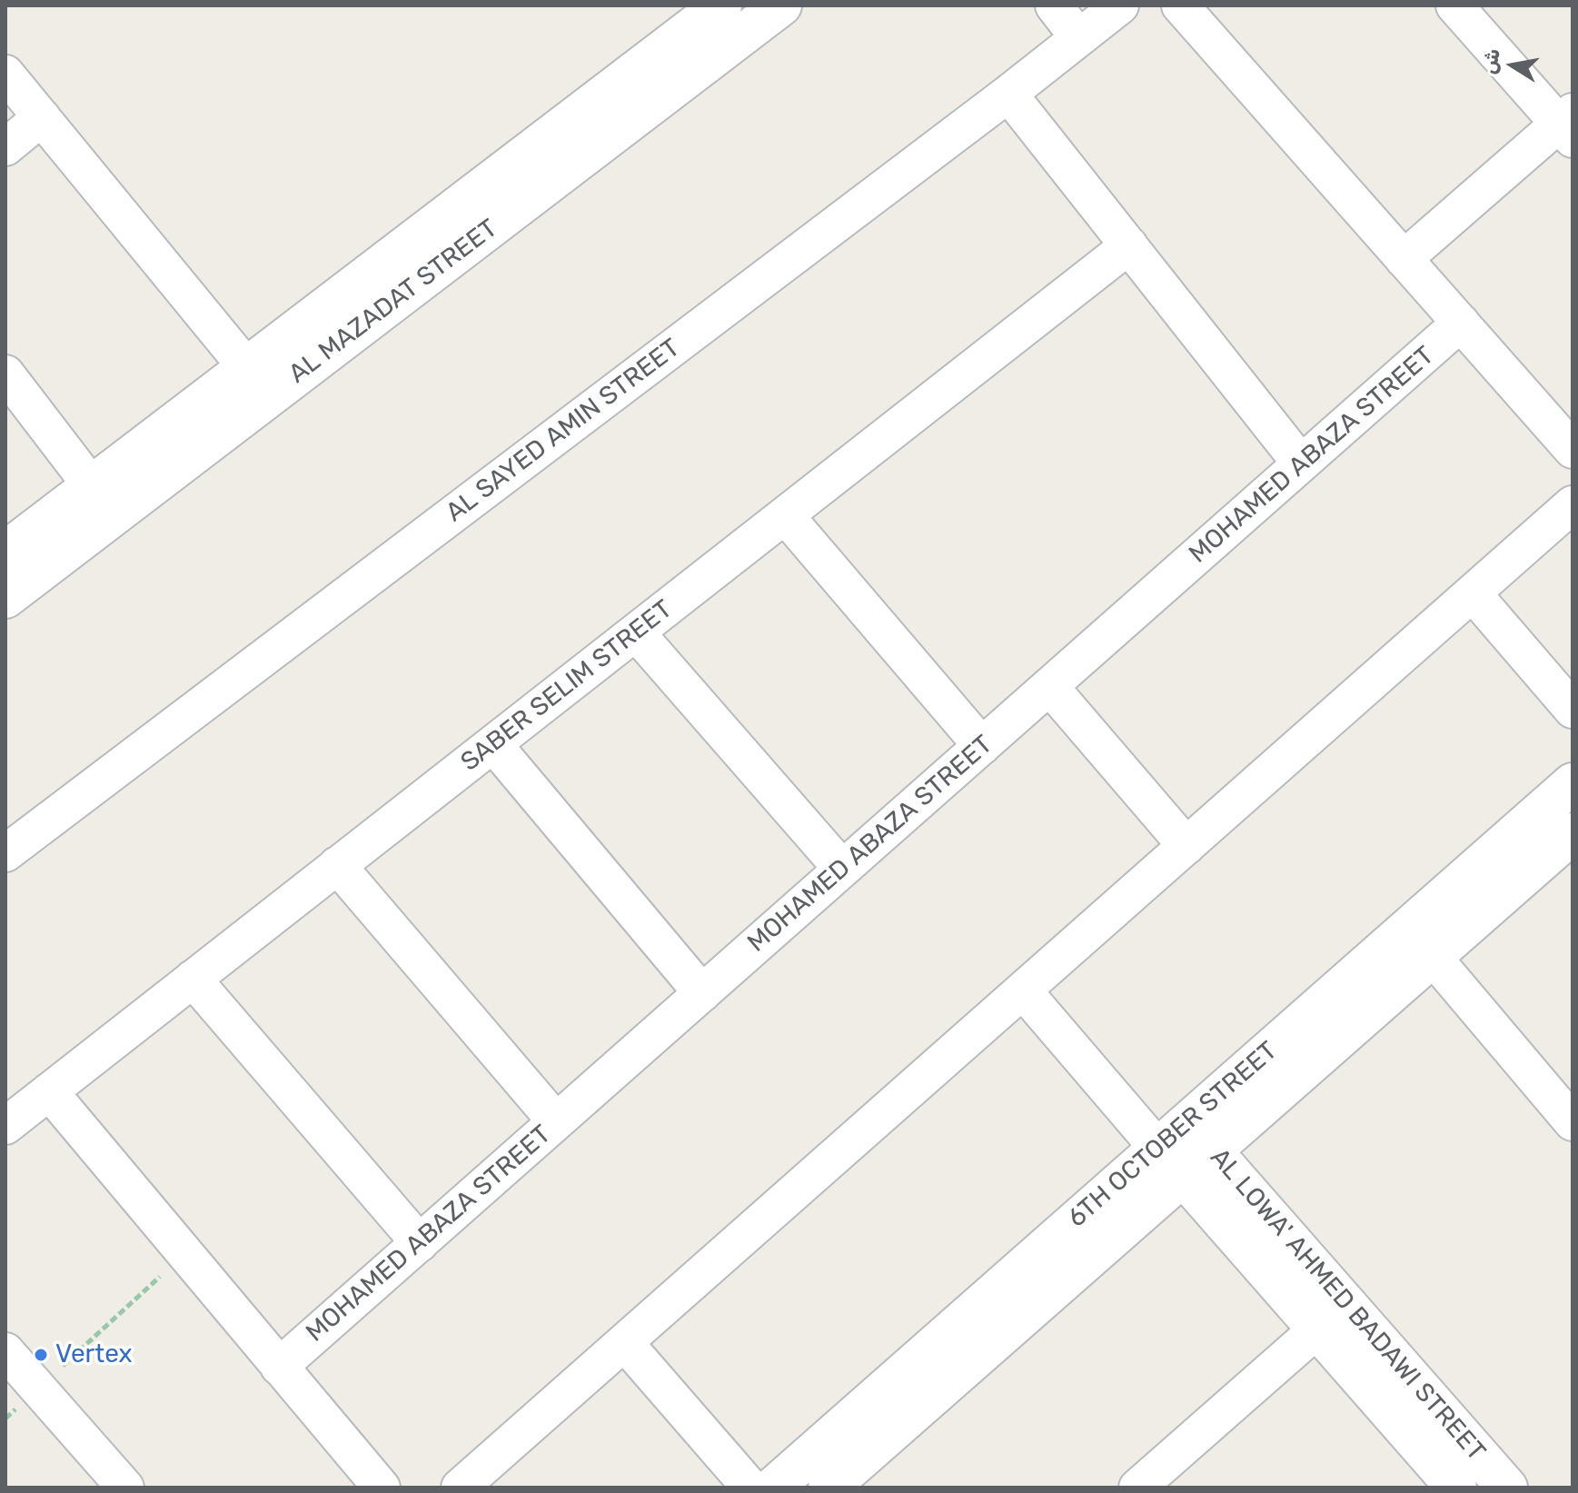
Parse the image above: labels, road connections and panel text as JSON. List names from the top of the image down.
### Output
{
  "streets": {
    "street": [
      "AL MAZADAT STREET",
      "AL SAYED AMIN STREET",
      "MOHAMED ABAZA STREET",
      "SABER SELIM STREET",
      "6TH OCTOBER STREET",
      "AL LOWA' AHMED BADAWI STREET"
    ]
  },
  "crossings": [
    ["6TH OCTOBER STREET", "AL LOWA' AHMED BADAWI STREET"]
  ],
  "places": ["Vertex"],
  "north": "left"
}
